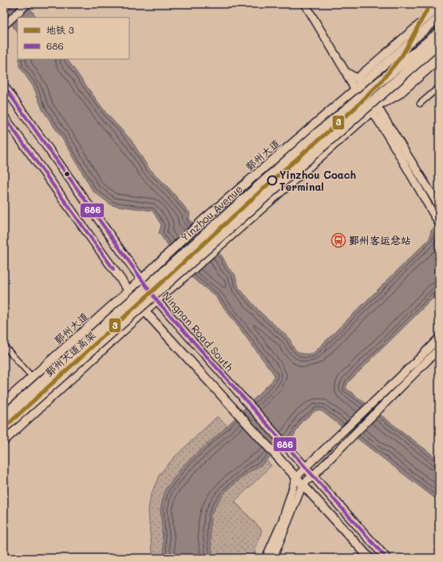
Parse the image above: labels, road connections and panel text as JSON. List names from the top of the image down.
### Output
{
  "streets": {
    "highway": ["Yinzhou Avenue", "鄞州大道高架"],
    "main road": ["鄞州大道", "Ningnan Road South"]
  },
  "crossings": [
    ["鄞州大道", "Ningnan Road South"]
  ],
  "places": {
    "other": ["Yinzhou Coach Terminal"],
    "bus stop": ["鄞州客运总站"]
  },
  "lines": ["metro line 3", "transit line 686"],
  "legend": ["地铁 3", "686"]
}
